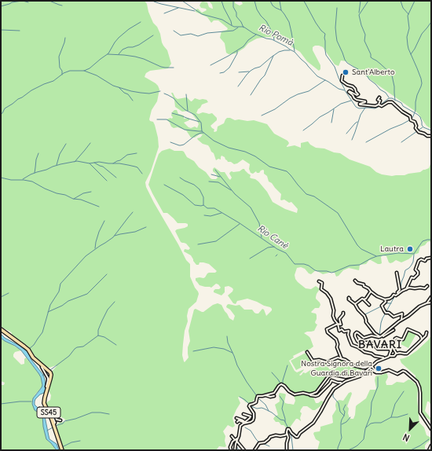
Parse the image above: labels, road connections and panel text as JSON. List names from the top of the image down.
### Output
{
  "streets": {
    "main road": ["SS45"]
  },
  "districts": ["BAVARI"],
  "water": ["Rio Pomà", "Rio Canè"],
  "places": ["Sant'Alberto", "Lautra", "Nostra Signora della Guardia di Bavari"],
  "north": "bottom left"
}
